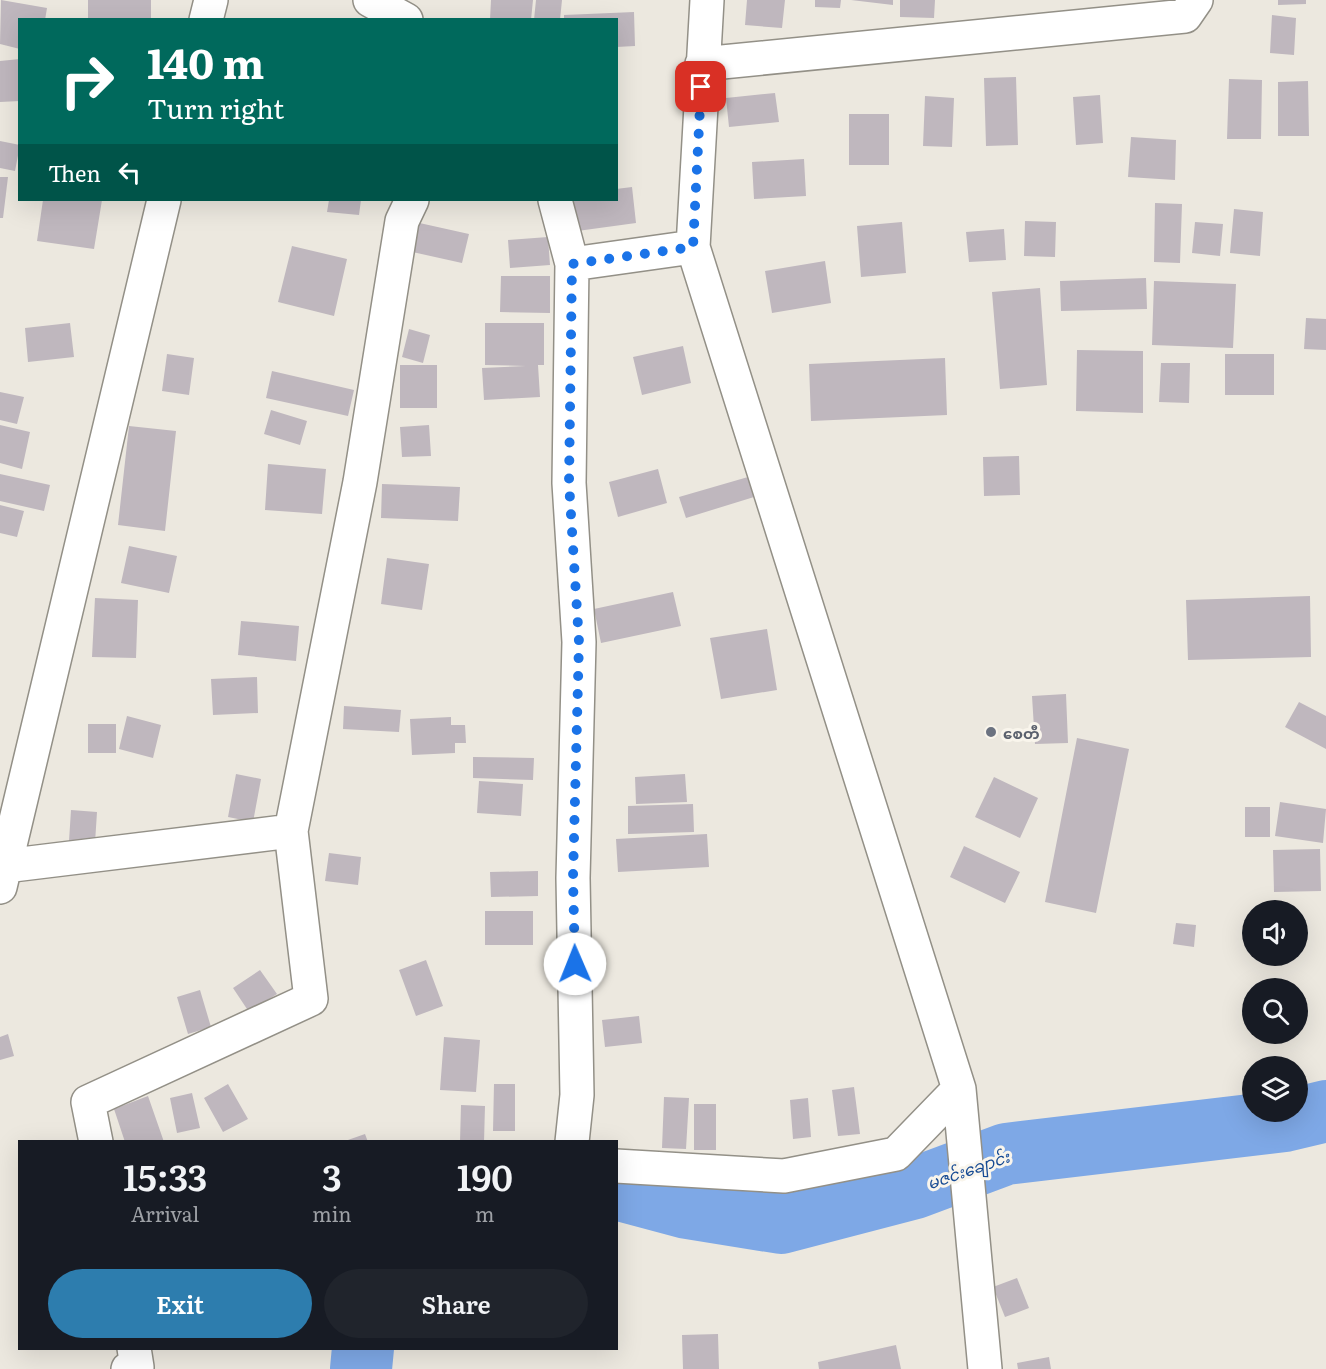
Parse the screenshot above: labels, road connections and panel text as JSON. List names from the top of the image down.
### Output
{
  "water": ["မဇင်းချောင်း"],
  "places": ["စေတီ"],
  "page": {
    "turn": ["140 m", "Turn right"],
    "then": "Then",
    "eta": [
      "15:33",
      "Arrival",
      "3",
      "min",
      "190",
      "m"
    ],
    "buttons": ["Exit", "Share"]
  }
}
